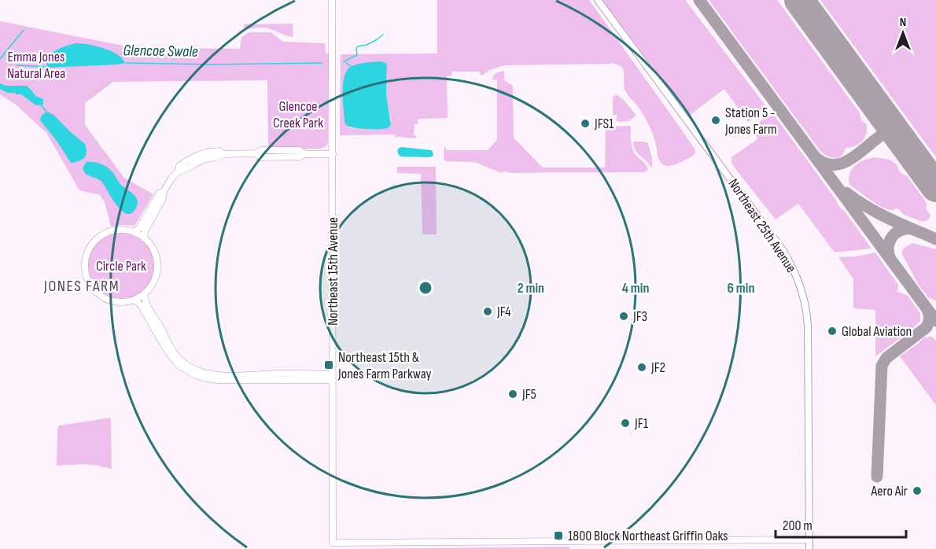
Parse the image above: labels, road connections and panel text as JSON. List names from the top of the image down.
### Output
{
  "streets": {
    "main road": ["Northeast 25th Avenue"],
    "street": ["Northeast 15th Avenue"]
  },
  "crossings": [
    ["Northeast 25th Avenue", "Northeast 15th Avenue"]
  ],
  "districts": ["JONES FARM"],
  "water": ["Glencoe Swale"],
  "parks": ["Emma Jones Natural Area", "Glencoe Creek Park", "Circle Park"],
  "places": {
    "other": [
      "Station 5 - Jones Farm",
      "JFS1",
      "JF4",
      "JF3",
      "Global Aviation",
      "JF2",
      "JF5",
      "JF1",
      "Aero Air"
    ],
    "transit": ["Northeast 15th & Jones Farm Parkway", "1800 Block Northeast Griffin Oaks"]
  },
  "scale_bar": "200 m",
  "north": "top",
  "rings": ["2 min", "4 min", "6 min"]
}
